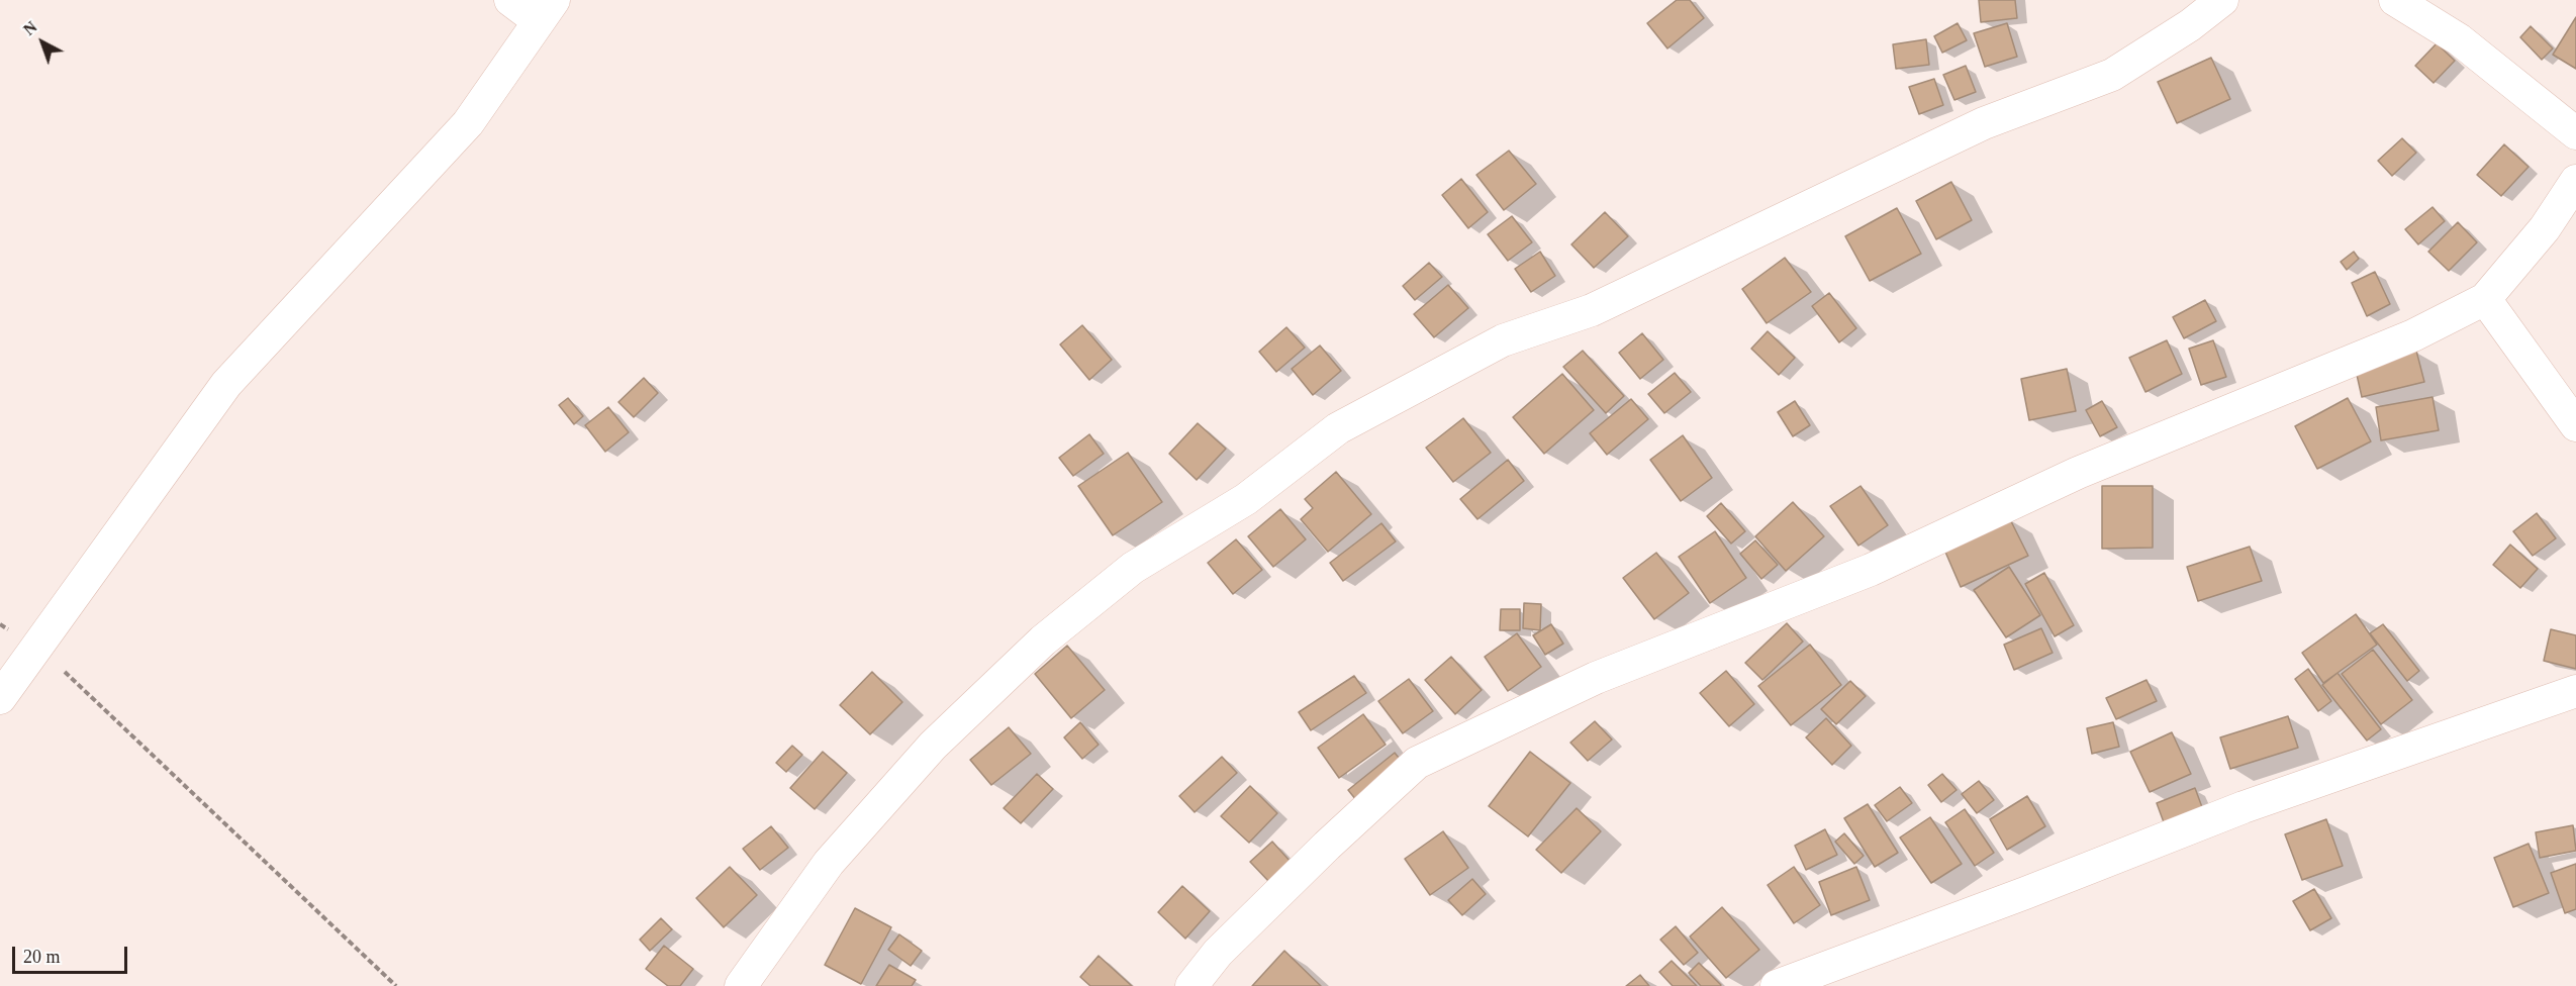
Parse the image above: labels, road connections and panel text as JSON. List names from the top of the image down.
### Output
{
  "scale_bar": "20 m",
  "north": "top left"
}
